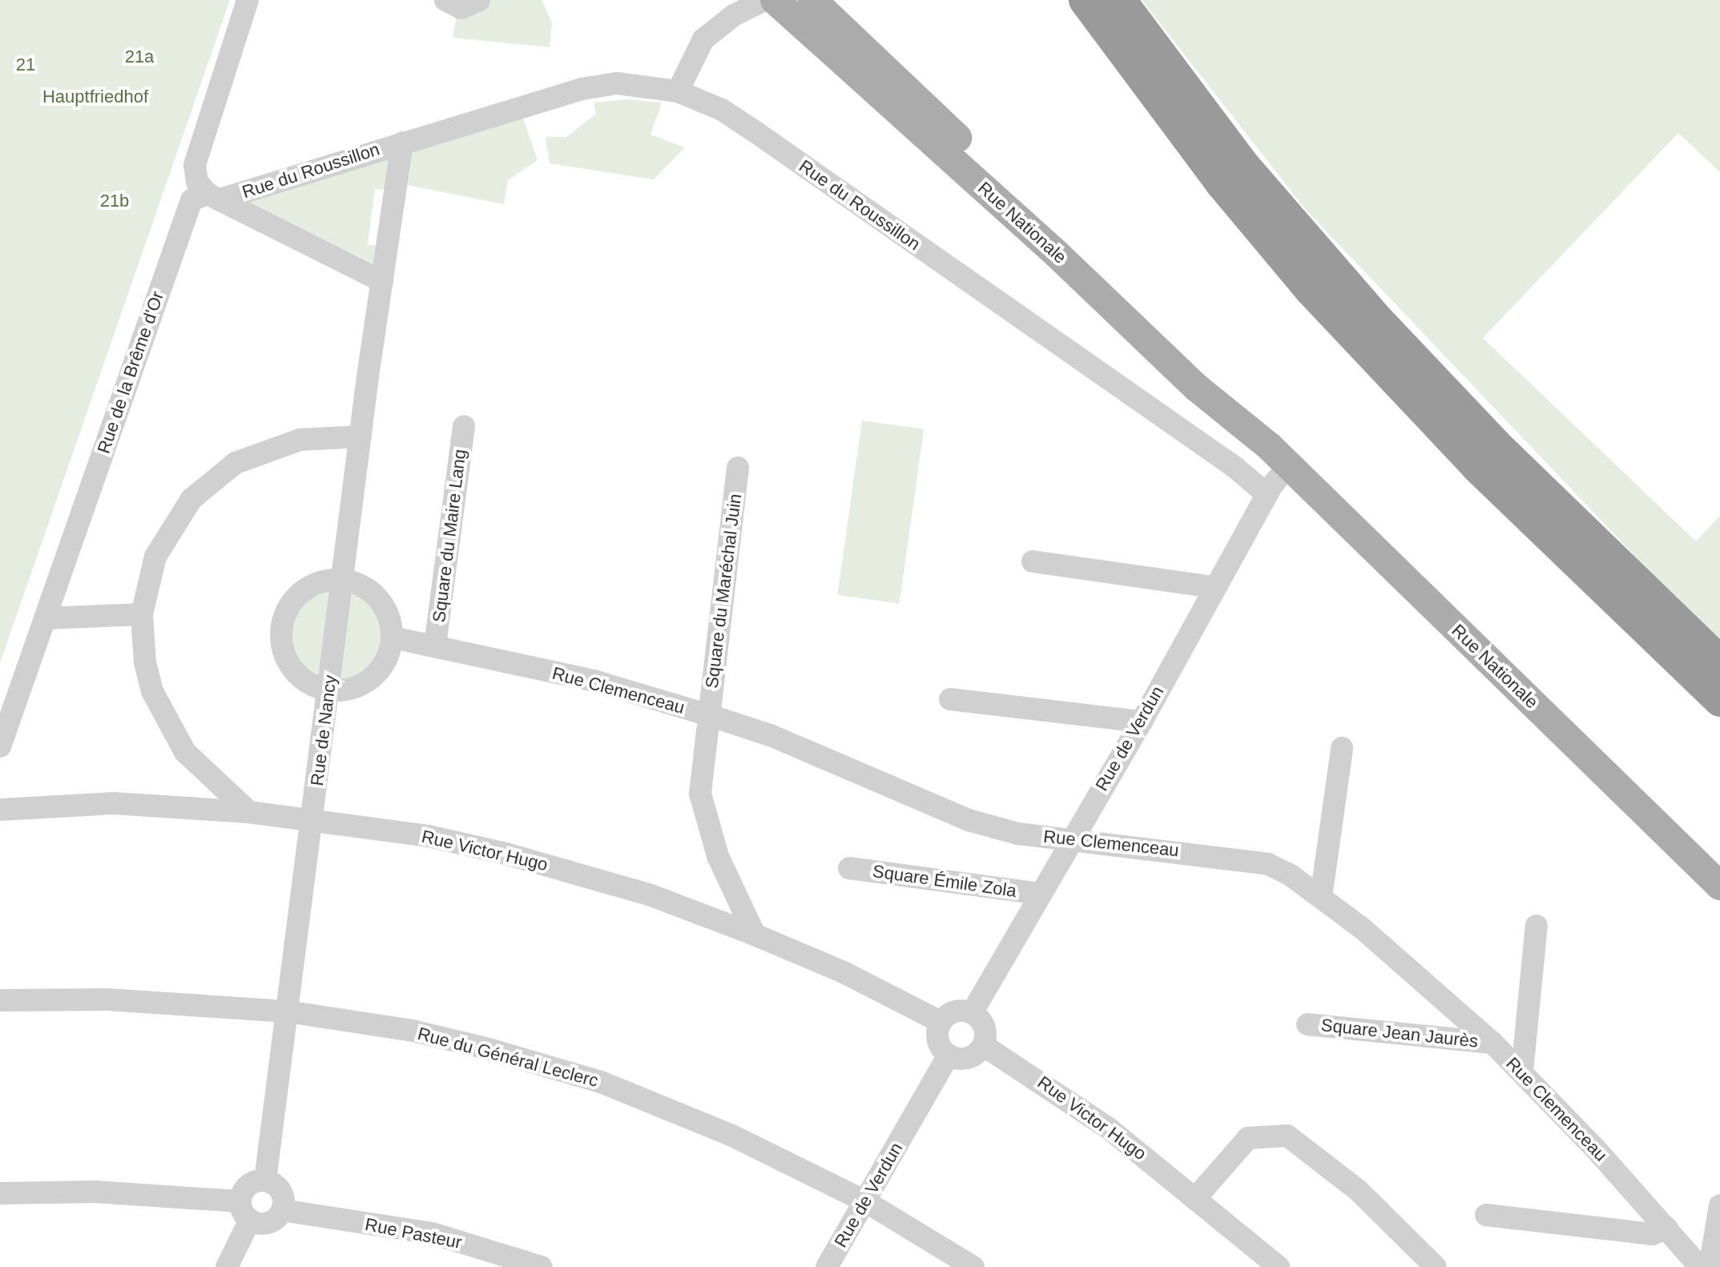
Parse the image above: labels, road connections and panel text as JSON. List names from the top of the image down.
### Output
{
  "streets": {
    "main road": ["Rue Nationale"],
    "street": [
      "Rue du Roussillon",
      "Rue de la Brême d'Or",
      "Square du Maire Lang",
      "Square du Maréchal Juin",
      "Rue Clemenceau",
      "Rue de Nancy",
      "Rue de Verdun",
      "Rue Victor Hugo",
      "Square Émile Zola",
      "Square Jean Jaurès",
      "Rue du Général Leclerc",
      "Rue Pasteur"
    ]
  },
  "crossings": [
    ["Rue du Roussillon", "Rue de la Brême d'Or"],
    ["Rue du Roussillon", "Rue de Nancy"],
    ["Rue du Roussillon", "Rue de Verdun"],
    ["Rue Nationale", "Rue de Verdun"],
    ["Square du Maire Lang", "Rue Clemenceau"],
    ["Square du Maréchal Juin", "Rue Clemenceau"],
    ["Square du Maréchal Juin", "Rue Victor Hugo"],
    ["Rue Clemenceau", "Rue de Verdun"],
    ["Rue Clemenceau", "Square Jean Jaurès"],
    ["Rue de Nancy", "Rue Victor Hugo"],
    ["Rue de Nancy", "Rue du Général Leclerc"],
    ["Rue de Nancy", "Rue Pasteur"],
    ["Rue de Verdun", "Rue Victor Hugo"],
    ["Rue de Verdun", "Square Émile Zola"],
    ["Rue de Verdun", "Rue du Général Leclerc"]
  ],
  "parks": [
    "21a",
    "21",
    "Hauptfriedhof",
    "21b"
  ]
}
